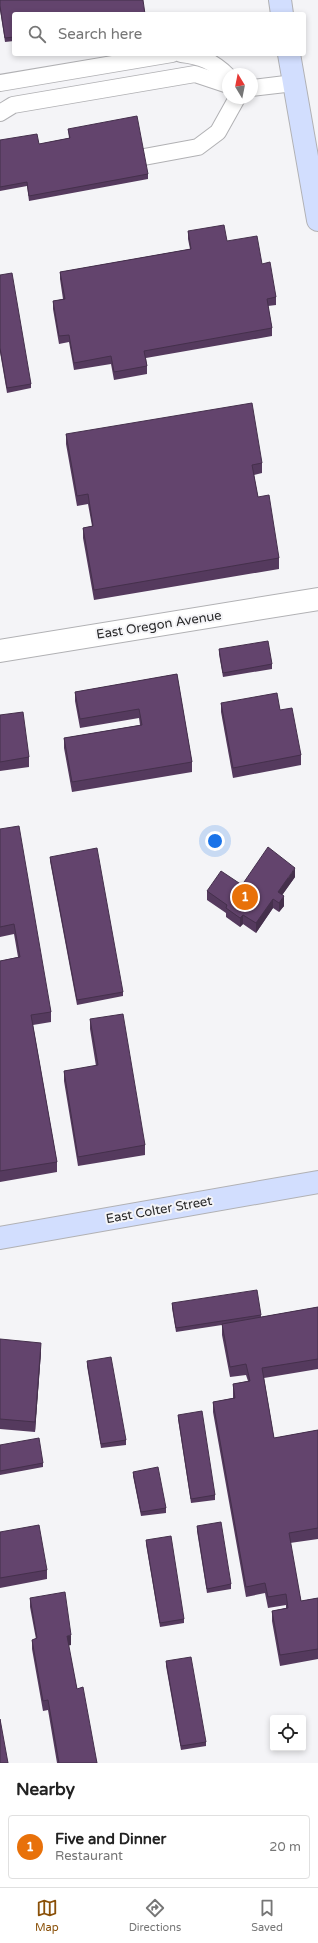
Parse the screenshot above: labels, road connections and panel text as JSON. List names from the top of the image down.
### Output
{
  "streets": {
    "street": ["East Oregon Avenue", "East Colter Street"]
  },
  "north": "top",
  "page": {
    "search": "Search here",
    "pins": "1",
    "heading": "Nearby",
    "list": [
      {
        "mark": "1",
        "name": "Five and Dinner",
        "note": "Restaurant",
        "value": "20 m"
      }
    ],
    "nav": ["Map", "Directions", "Saved"]
  }
}
